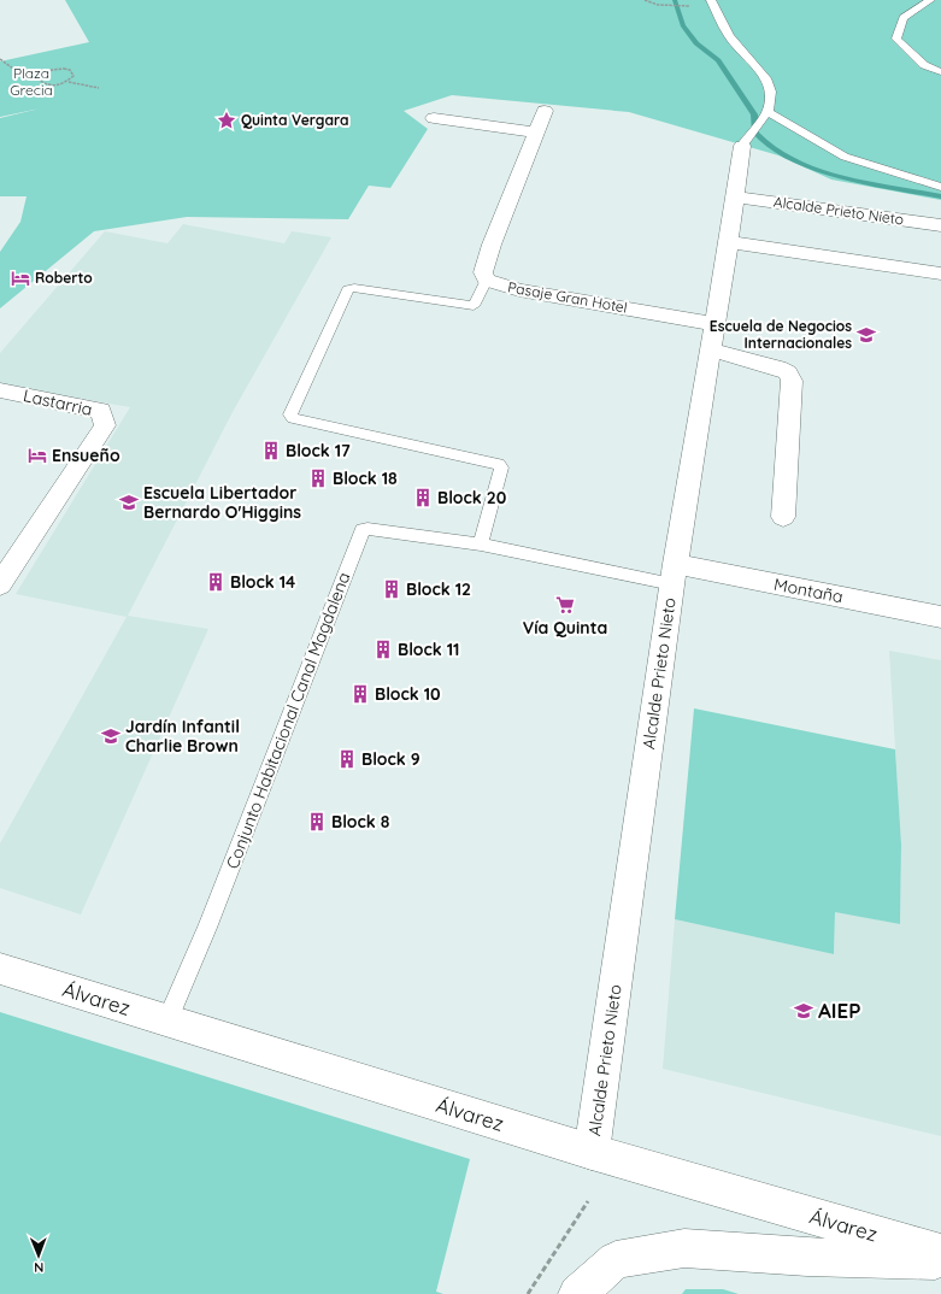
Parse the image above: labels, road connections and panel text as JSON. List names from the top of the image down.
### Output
{
  "streets": {
    "street": [
      "Alcalde Prieto Nieto",
      "Pasaje Gran Hotel",
      "Lastarria",
      "Montaña",
      "Álvarez"
    ],
    "lane": ["Conjunto Habitacional Canal Magdalena"]
  },
  "crossings": [
    ["Alcalde Prieto Nieto", "Pasaje Gran Hotel"],
    ["Alcalde Prieto Nieto", "Montaña"],
    ["Alcalde Prieto Nieto", "Conjunto Habitacional Canal Magdalena"],
    ["Alcalde Prieto Nieto", "Álvarez"],
    ["Montaña", "Conjunto Habitacional Canal Magdalena"],
    ["Conjunto Habitacional Canal Magdalena", "Álvarez"]
  ],
  "parks": ["Plaza Grecia"],
  "places": {
    "place": ["Quinta Vergara"],
    "hotel": ["Roberto", "Ensueño"],
    "school or university": [
      "Escuela de Negocios Internacionales",
      "Escuela Libertador Bernardo O'Higgins",
      "Jardín Infantil Charlie Brown",
      "AIEP"
    ],
    "building": [
      "Block 17",
      "Block 18",
      "Block 20",
      "Block 14",
      "Block 12",
      "Block 11",
      "Block 10",
      "Block 9",
      "Block 8"
    ],
    "supermarket": ["Vía Quinta"]
  },
  "north": "bottom"
}
